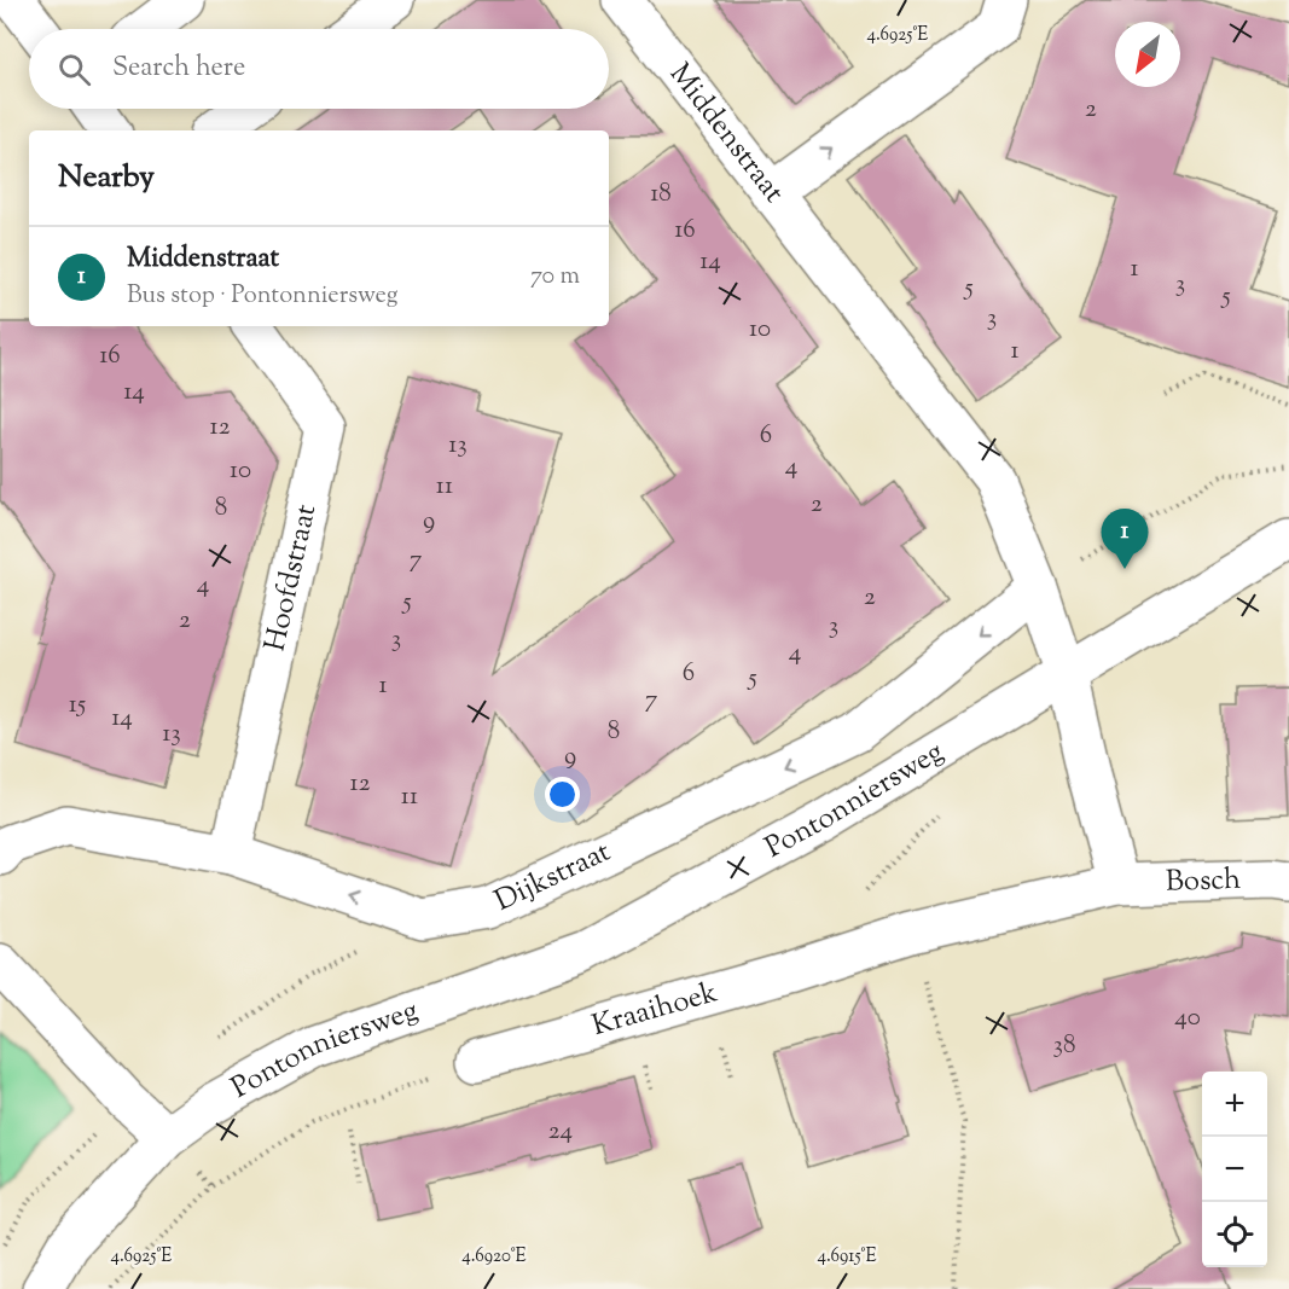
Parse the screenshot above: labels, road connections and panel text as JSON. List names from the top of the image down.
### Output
{
  "streets": {
    "street": [
      "Middenstraat",
      "Hoofdstraat",
      "Pontonniersweg",
      "Dijkstraat",
      "Bosch",
      "Kraaihoek"
    ]
  },
  "crossings": [
    ["Middenstraat", "Pontonniersweg"],
    ["Middenstraat", "Dijkstraat"],
    ["Middenstraat", "Bosch"],
    ["Middenstraat", "Kraaihoek"],
    ["Hoofdstraat", "Dijkstraat"],
    ["Bosch", "Kraaihoek"]
  ],
  "one_way": ["Dijkstraat"],
  "house_numbers": [
    "2",
    "18",
    "16",
    "14",
    "1",
    "3",
    "5",
    "5",
    "3",
    "10",
    "1",
    "16",
    "14",
    "12",
    "6",
    "13",
    "4",
    "10",
    "11",
    "2",
    "8",
    "9",
    "7",
    "4",
    "2",
    "5",
    "2",
    "3",
    "3",
    "4",
    "6",
    "5",
    "1",
    "7",
    "15",
    "14",
    "8",
    "13",
    "9",
    "12",
    "11",
    "40",
    "38",
    "24"
  ],
  "north": "bottom left",
  "page": {
    "search": "Search here",
    "heading": "Nearby",
    "list": [
      {
        "mark": "1",
        "name": "Middenstraat",
        "note": "Bus stop · Pontonniersweg",
        "value": "70 m"
      }
    ],
    "pins": "1",
    "map_buttons": ["+", "−"]
  },
  "coordinates": ["4.6925°E", "4.6920°E", "4.6915°E"]
}
